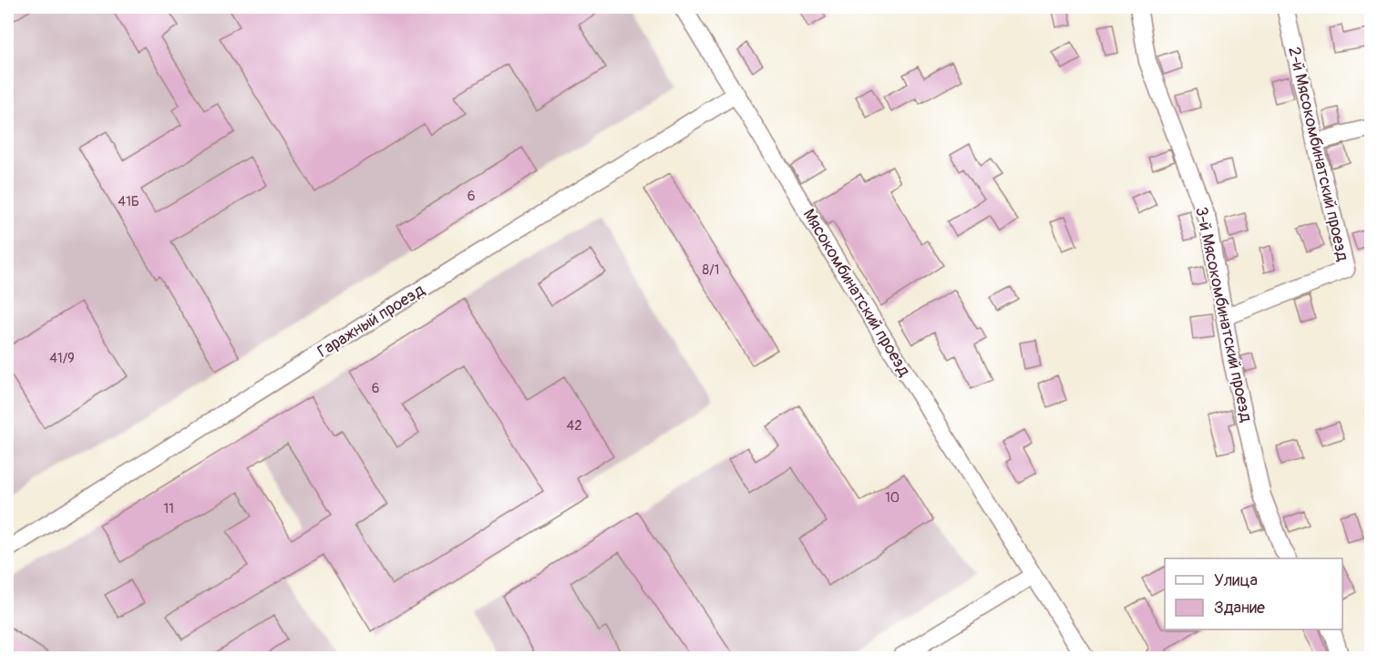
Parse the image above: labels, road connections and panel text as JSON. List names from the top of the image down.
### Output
{
  "streets": {
    "street": [
      "2-й Мясокомбинатский проезд",
      "Мясокомбинатский проезд",
      "3-й Мясокомбинатский проезд",
      "Гаражный проезд"
    ]
  },
  "crossings": [
    ["2-й Мясокомбинатский проезд", "3-й Мясокомбинатский проезд"],
    ["Мясокомбинатский проезд", "Гаражный проезд"]
  ],
  "house_numbers": [
    "6",
    "41Б",
    "8/1",
    "41/9",
    "6",
    "42",
    "10",
    "11"
  ],
  "legend": ["Улица", "Здание"]
}
